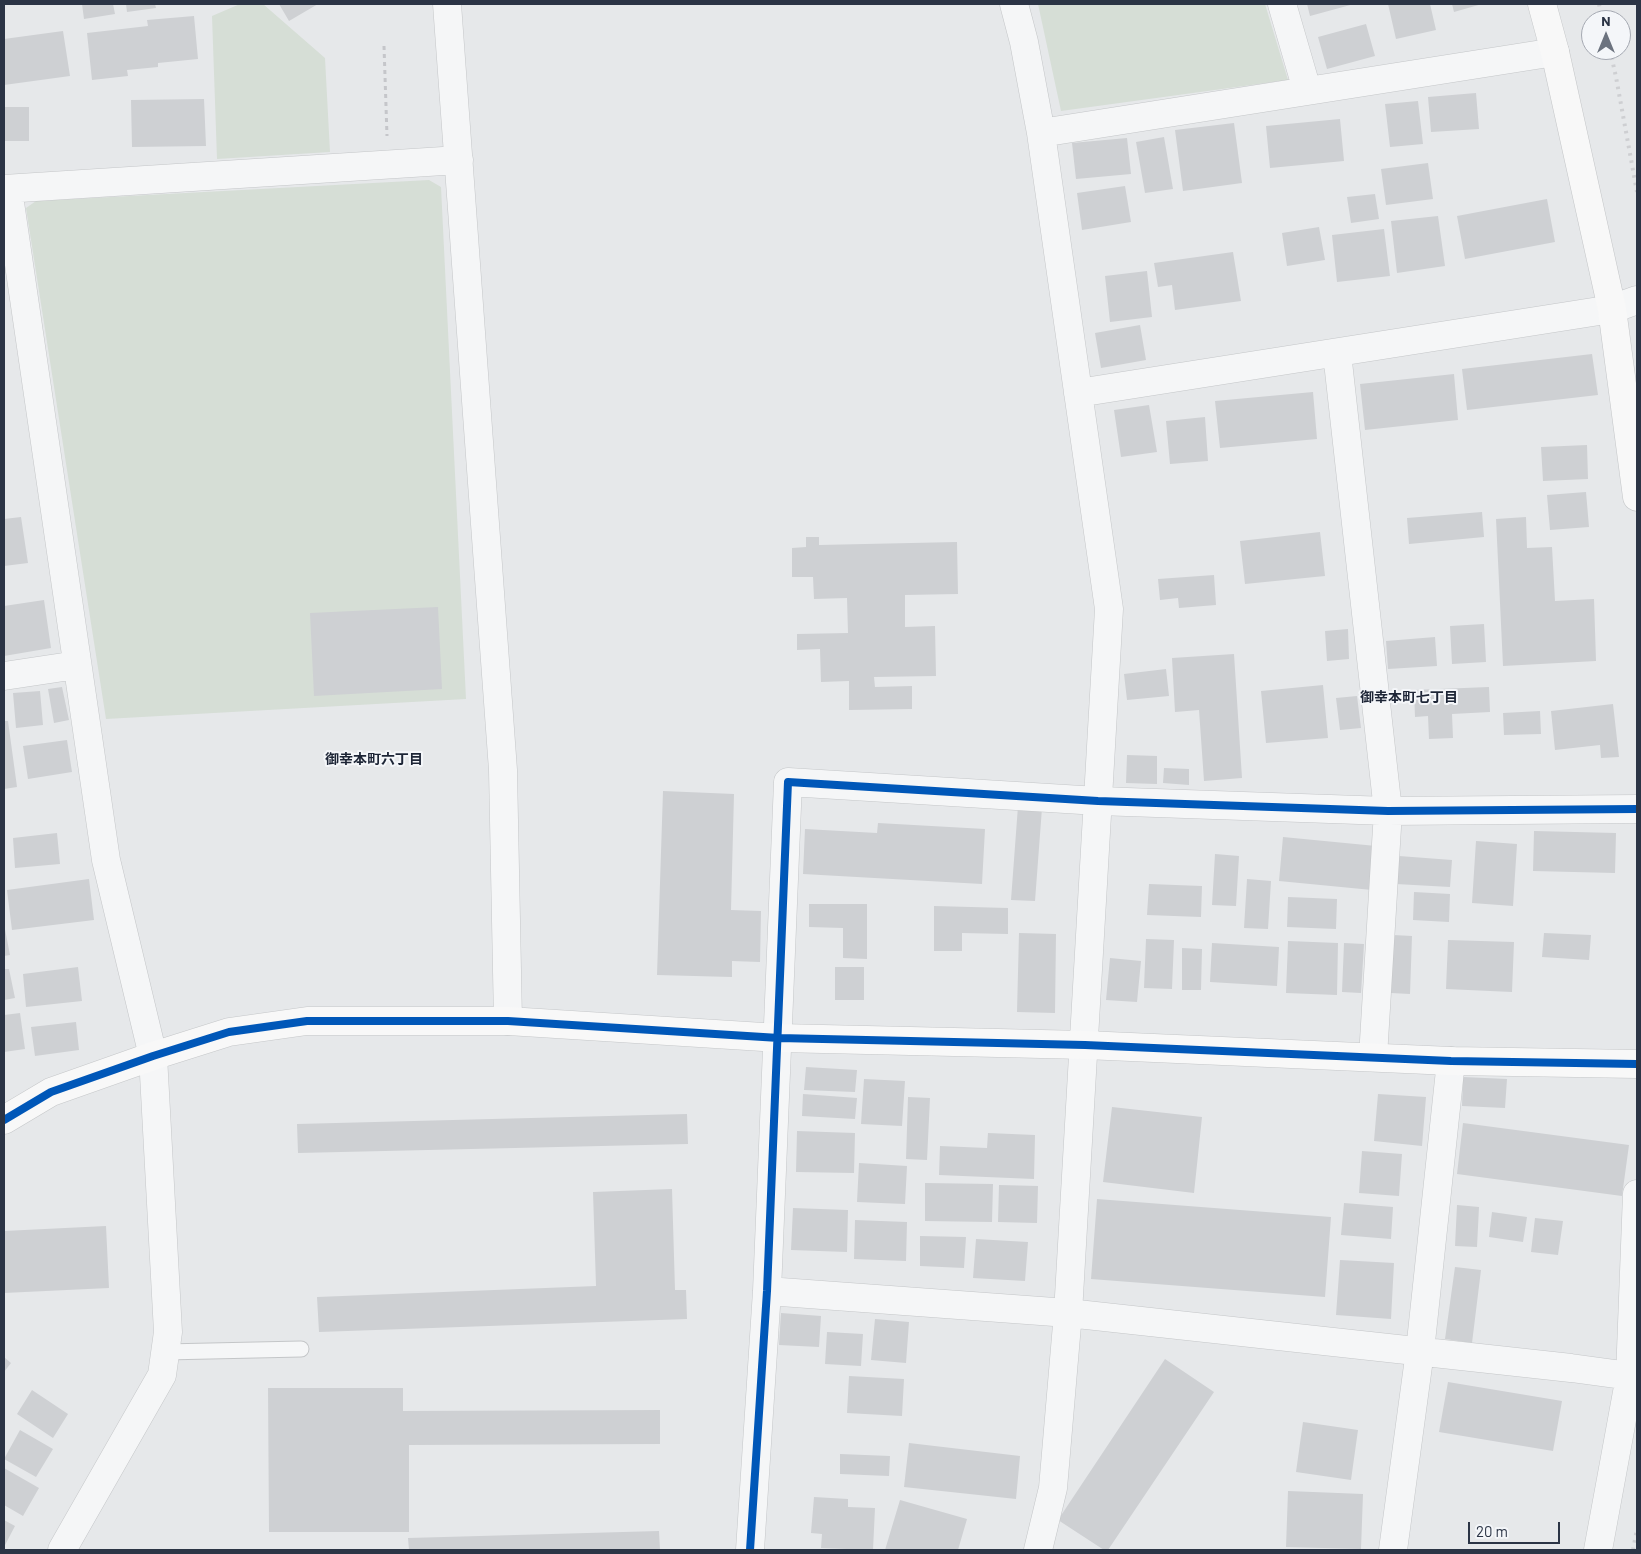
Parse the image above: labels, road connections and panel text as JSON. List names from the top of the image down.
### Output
{
  "districts": ["御幸本町七丁目", "御幸本町六丁目"],
  "scale_bar": "20 m",
  "north": "top"
}
